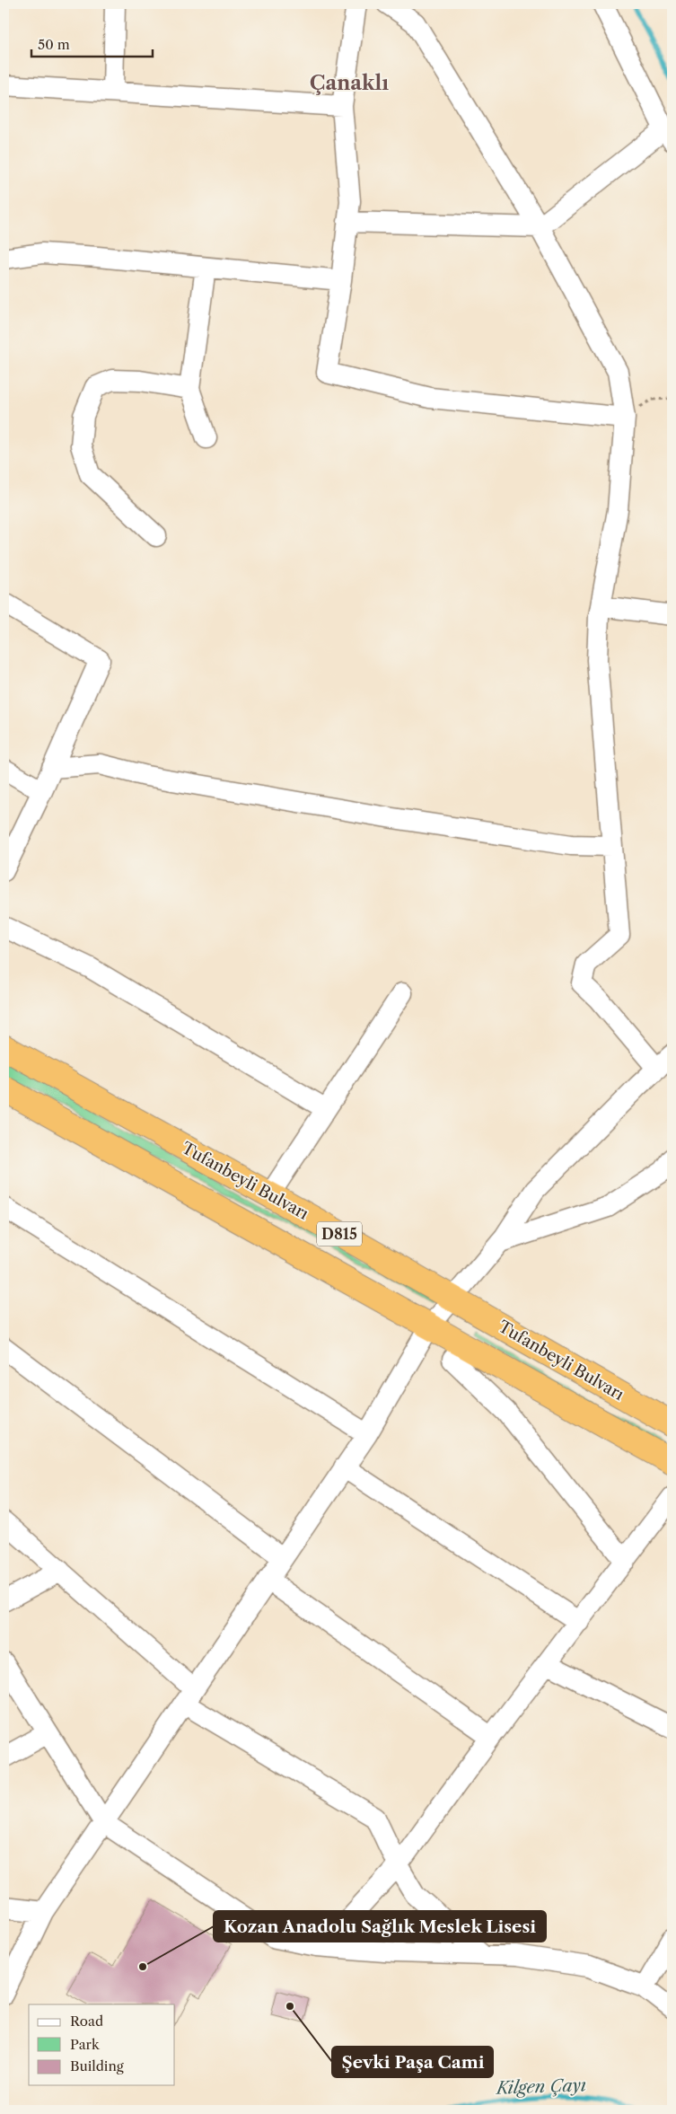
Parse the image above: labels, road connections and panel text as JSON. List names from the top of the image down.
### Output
{
  "streets": {
    "highway": ["Tufanbeyli Bulvarı", "D815"]
  },
  "districts": ["Çanaklı"],
  "water": ["Kilgen Çayı"],
  "places": ["Kozan Anadolu Sağlık Meslek Lisesi", "Şevki Paşa Cami"],
  "legend": ["Road", "Park", "Building"],
  "scale_bar": "50 m"
}
